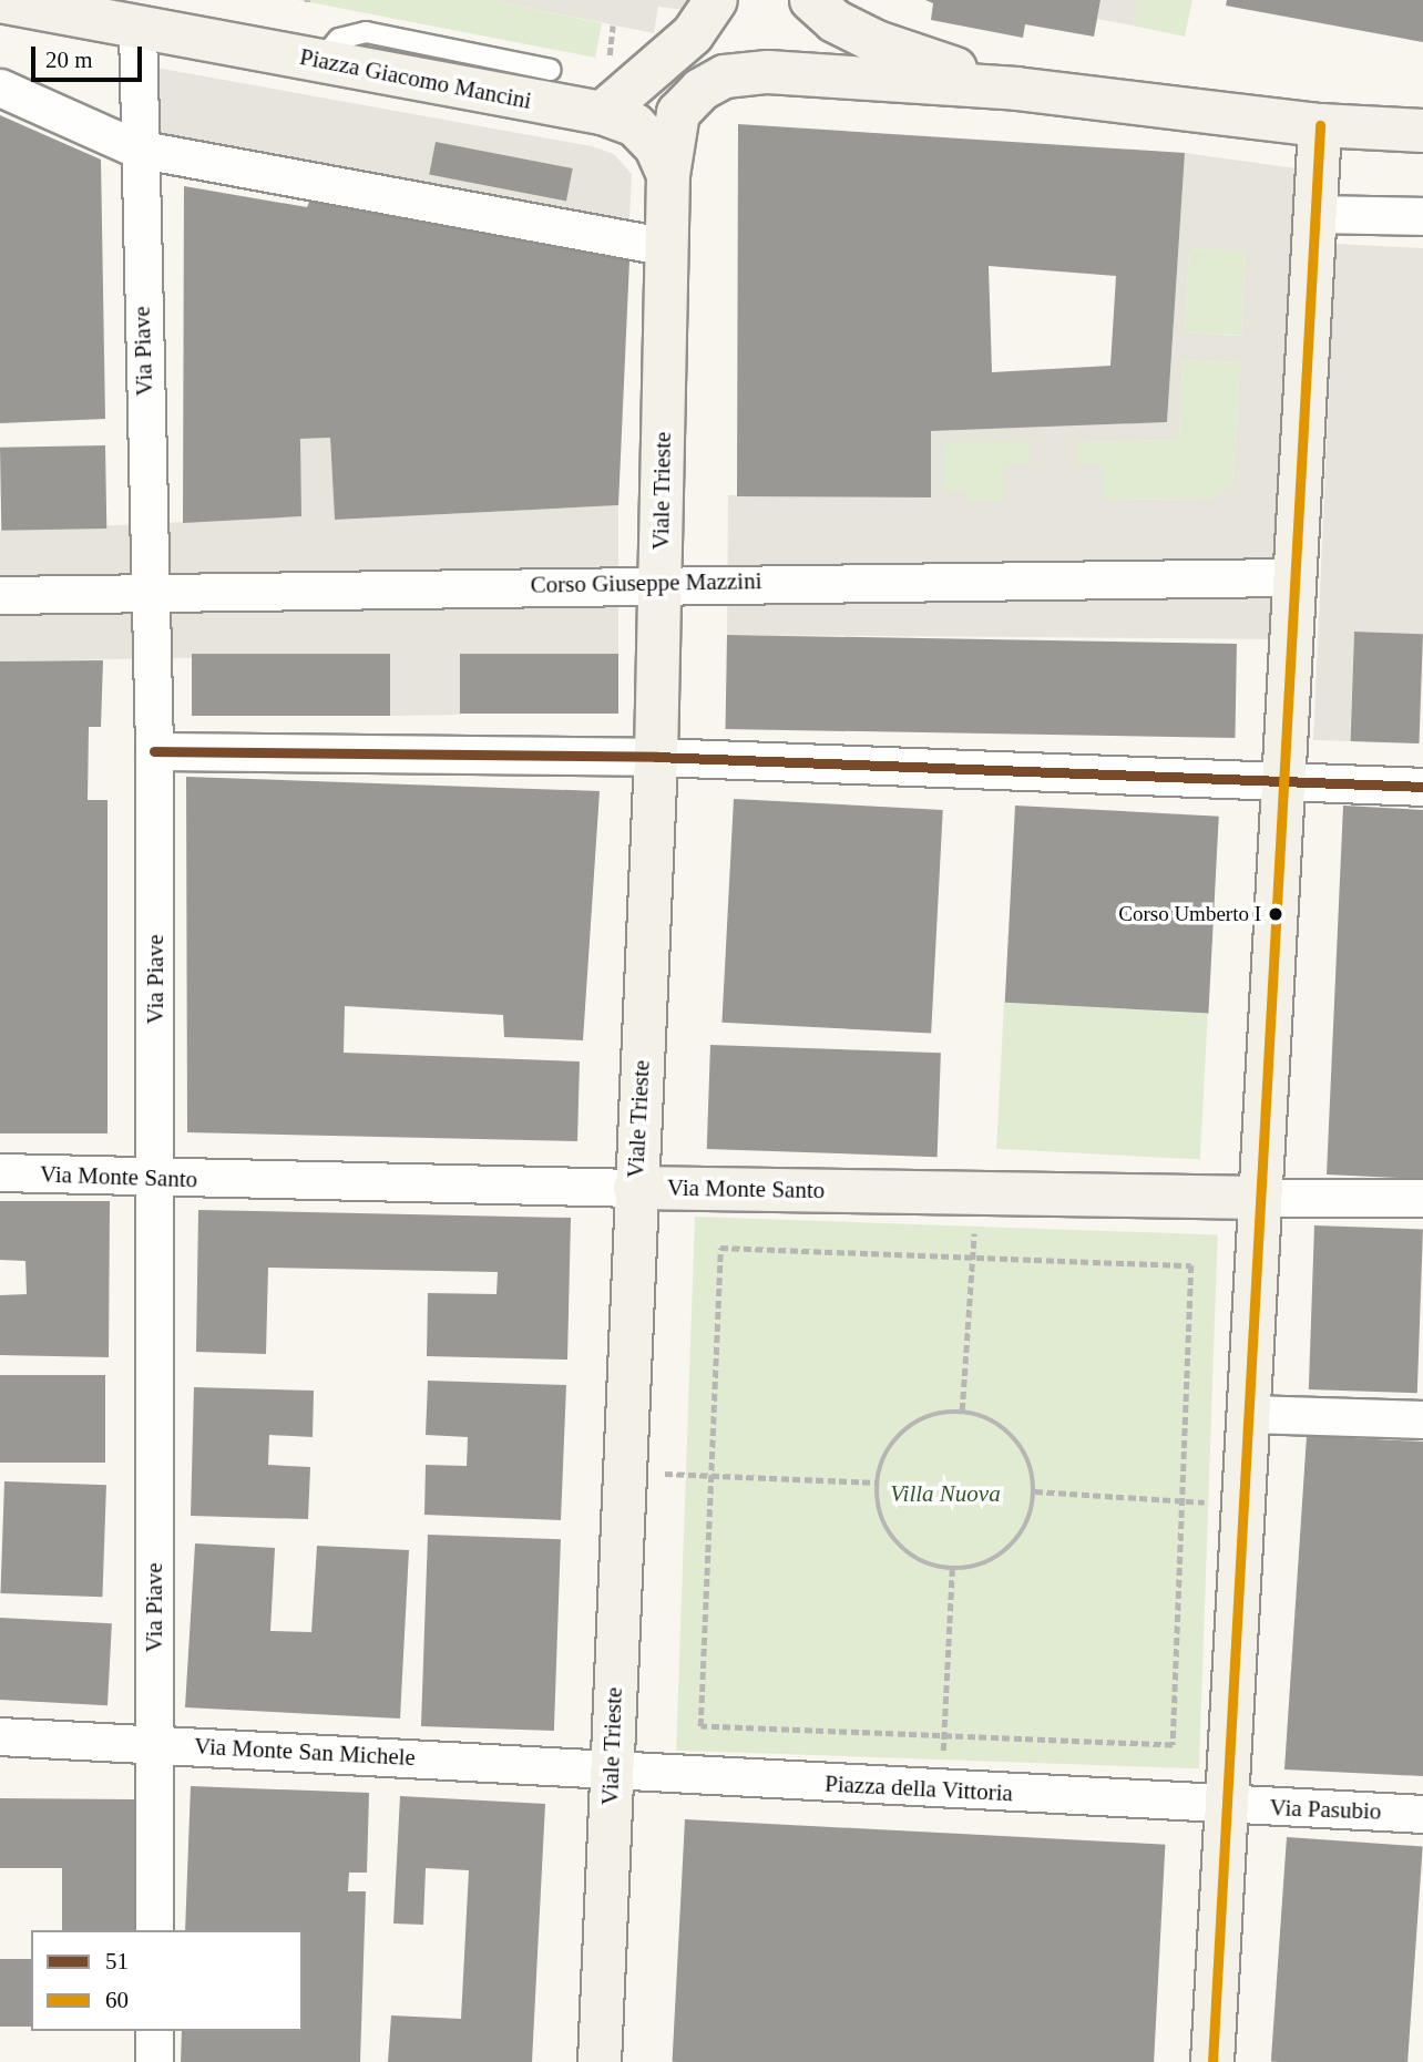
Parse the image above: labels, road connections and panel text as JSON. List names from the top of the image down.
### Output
{
  "streets": {
    "street": [
      "Piazza Giacomo Mancini",
      "Via Piave",
      "Viale Trieste",
      "Corso Giuseppe Mazzini",
      "Via Monte Santo",
      "Via Monte San Michele",
      "Piazza della Vittoria",
      "Via Pasubio"
    ]
  },
  "crossings": [
    ["Piazza Giacomo Mancini", "Via Piave"],
    ["Piazza Giacomo Mancini", "Viale Trieste"],
    ["Via Piave", "Corso Giuseppe Mazzini"],
    ["Via Piave", "Via Monte Santo"],
    ["Via Piave", "Via Monte San Michele"],
    ["Viale Trieste", "Corso Giuseppe Mazzini"],
    ["Viale Trieste", "Via Monte Santo"],
    ["Viale Trieste", "Via Monte San Michele"],
    ["Viale Trieste", "Piazza della Vittoria"],
    ["Via Monte San Michele", "Piazza della Vittoria"],
    ["Piazza della Vittoria", "Via Pasubio"]
  ],
  "parks": ["Villa Nuova"],
  "places": ["Corso Umberto I"],
  "lines": ["transit line 60", "transit line 51"],
  "legend": ["51", "60"],
  "scale_bar": "20 m"
}
